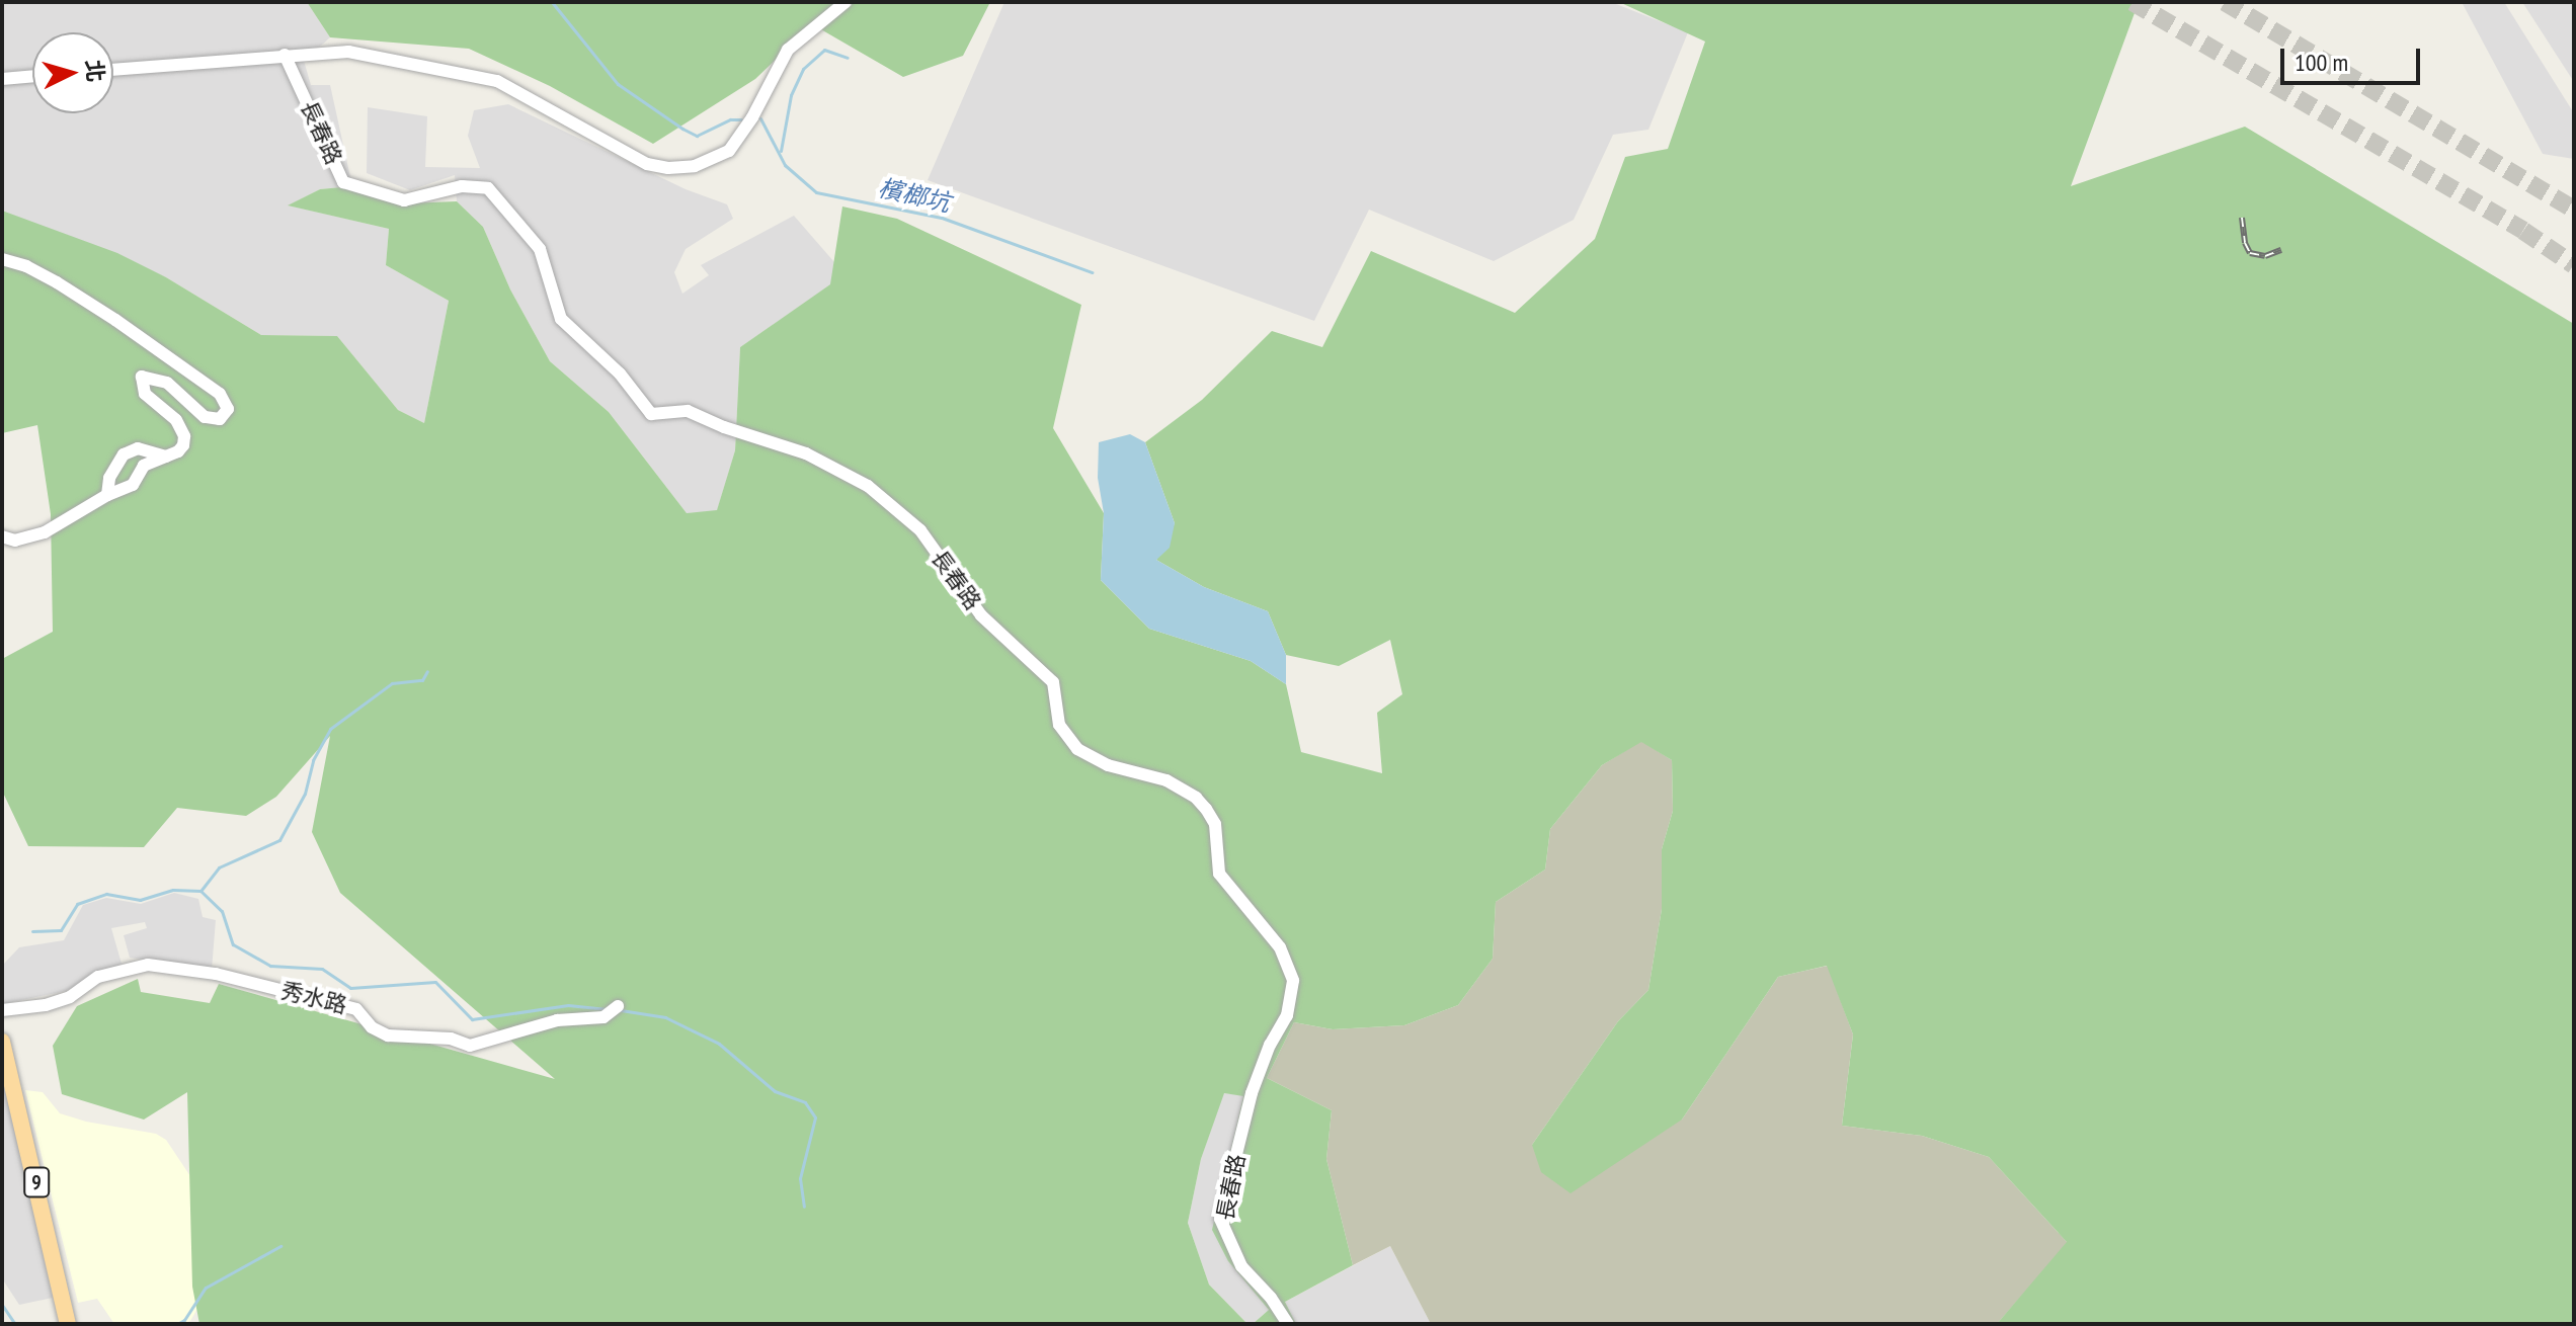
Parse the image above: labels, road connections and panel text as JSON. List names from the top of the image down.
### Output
{
  "streets": {
    "main road": ["9"],
    "street": ["長春路", "秀水路"]
  },
  "water": ["檳榔坑"],
  "scale_bar": "100 m",
  "north": "right"
}
